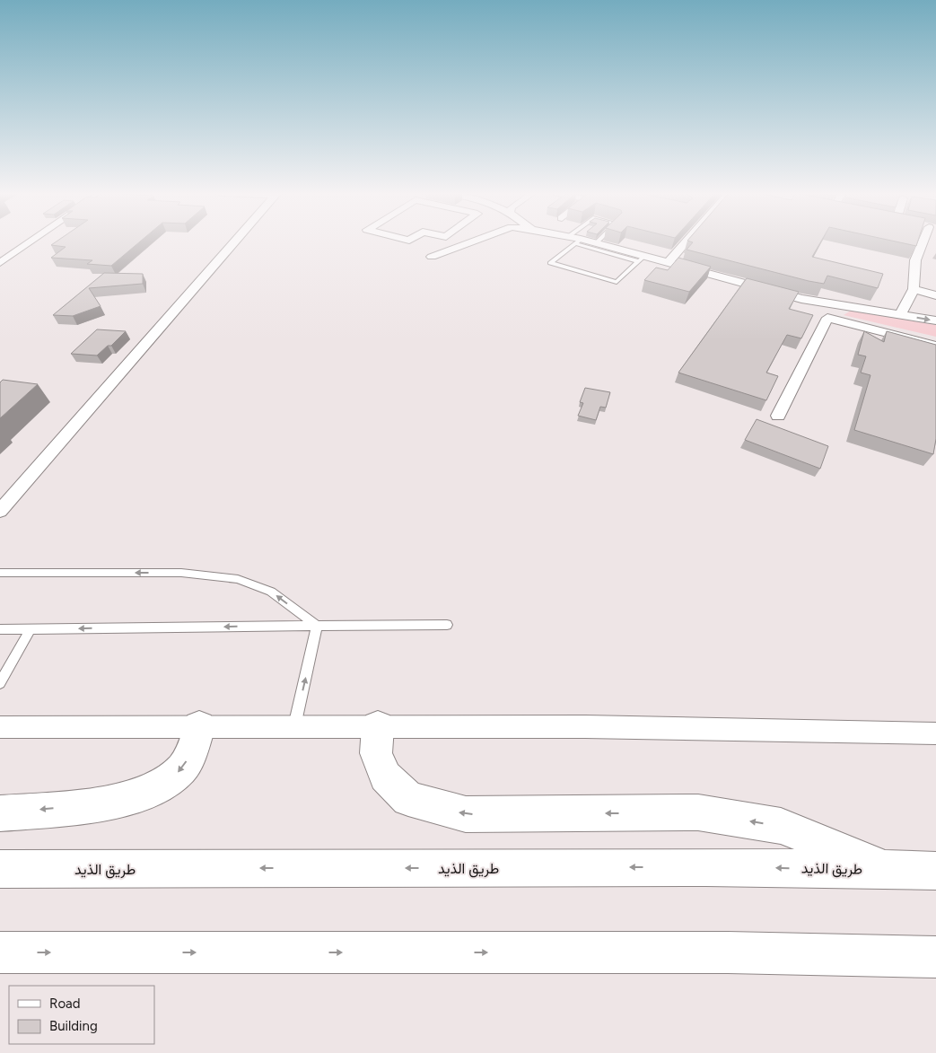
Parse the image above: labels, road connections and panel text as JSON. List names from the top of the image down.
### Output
{
  "streets": {
    "highway": ["طريق الذيد"]
  },
  "legend": ["Road", "Building"]
}
